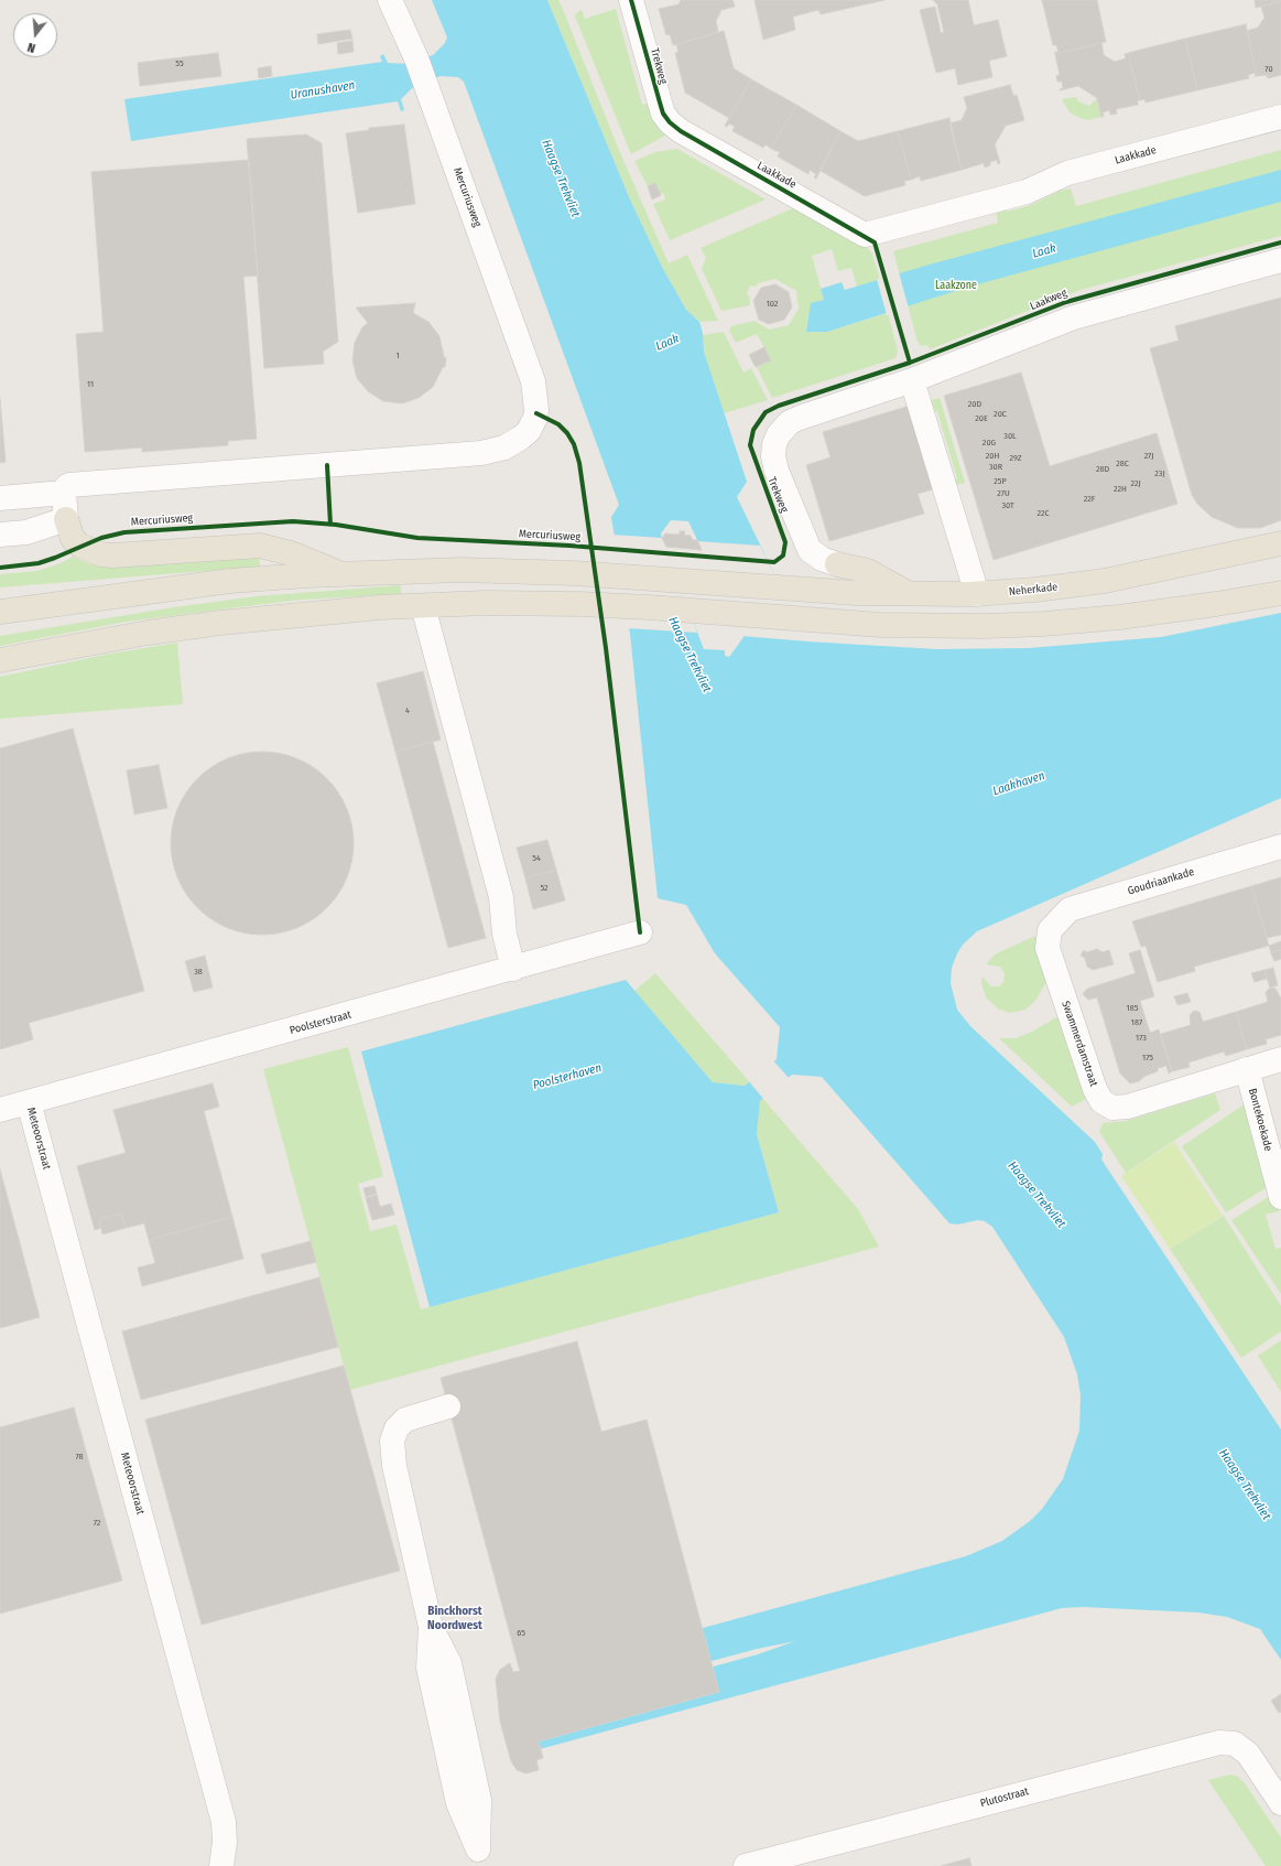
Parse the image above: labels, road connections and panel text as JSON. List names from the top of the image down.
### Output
{
  "streets": {
    "main road": ["Neherkade"],
    "street": [
      "Trekweg",
      "Laakkade",
      "Mercuriusweg",
      "Goudriaankade",
      "Poolsterstraat",
      "Swammerdamstraat",
      "Bontekoekade",
      "Meteoorstraat",
      "Plutostraat"
    ],
    "cycle path": ["Laakweg"]
  },
  "crossings": [
    ["Trekweg", "Laakkade"],
    ["Goudriaankade", "Swammerdamstraat"],
    ["Poolsterstraat", "Meteoorstraat"],
    ["Swammerdamstraat", "Bontekoekade"]
  ],
  "districts": ["Binckhorst Noordwest"],
  "water": [
    "Uranushaven",
    "Haagse Trekvliet",
    "Laak",
    "Laakhaven",
    "Poolsterhaven"
  ],
  "parks": ["Laakzone"],
  "house_numbers": [
    "55",
    "70",
    "102",
    "1",
    "11",
    "20D",
    "20C",
    "20E",
    "30L",
    "20G",
    "20H",
    "27J",
    "29Z",
    "28C",
    "30R",
    "28D",
    "23J",
    "25P",
    "22J",
    "22H",
    "27U",
    "22F",
    "30T",
    "22C",
    "4",
    "54",
    "52",
    "38",
    "185",
    "187",
    "173",
    "175",
    "78",
    "72",
    "65"
  ],
  "north": "bottom"
}
